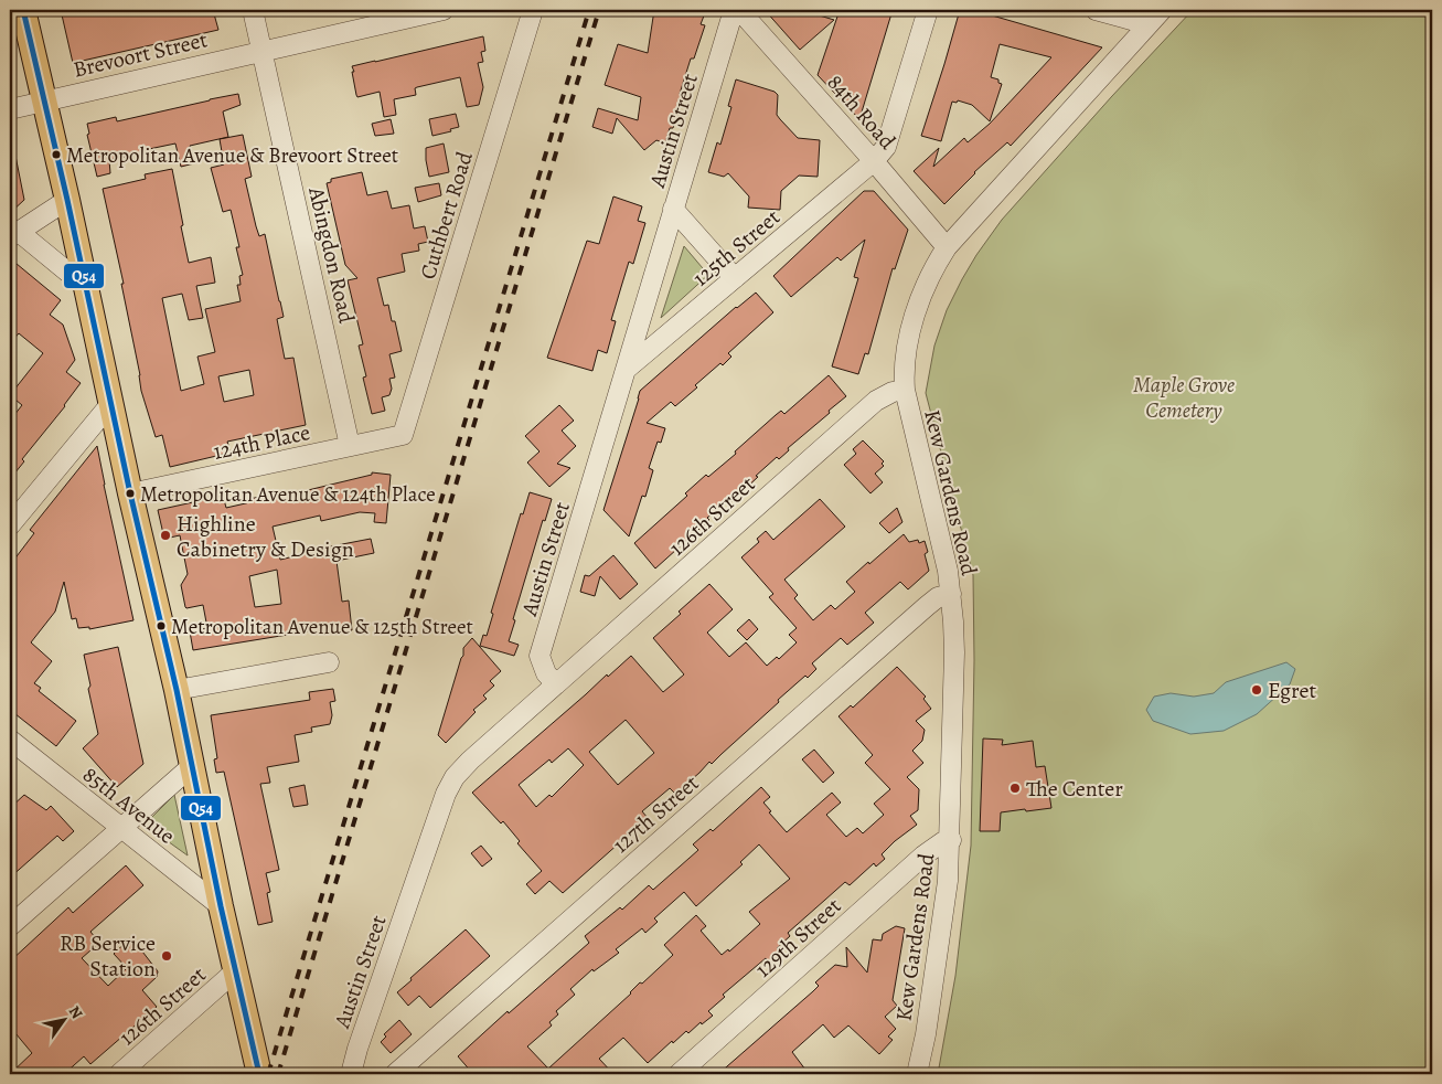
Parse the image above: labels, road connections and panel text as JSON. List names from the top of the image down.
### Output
{
  "streets": {
    "street": [
      "Brevoort Street",
      "84th Road",
      "Austin Street",
      "Cuthbert Road",
      "125th Street",
      "Abingdon Road",
      "124th Place",
      "Kew Gardens Road",
      "126th Street",
      "85th Avenue",
      "127th Street",
      "129th Street"
    ]
  },
  "crossings": [
    ["Brevoort Street", "Abingdon Road"],
    ["84th Road", "125th Street"],
    ["84th Road", "Kew Gardens Road"],
    ["Austin Street", "125th Street"],
    ["Austin Street", "126th Street"],
    ["Cuthbert Road", "124th Place"],
    ["Abingdon Road", "124th Place"],
    ["Kew Gardens Road", "126th Street"],
    ["Kew Gardens Road", "127th Street"],
    ["Kew Gardens Road", "129th Street"]
  ],
  "parks": ["Maple Grove Cemetery"],
  "places": [
    "Metropolitan Avenue & Brevoort Street",
    "Metropolitan Avenue & 124th Place",
    "Highline Cabinetry & Design",
    "Metropolitan Avenue & 125th Street",
    "Egret",
    "The Center",
    "RB Service Station"
  ],
  "lines": ["transit line Q54"],
  "north": "top right"
}
